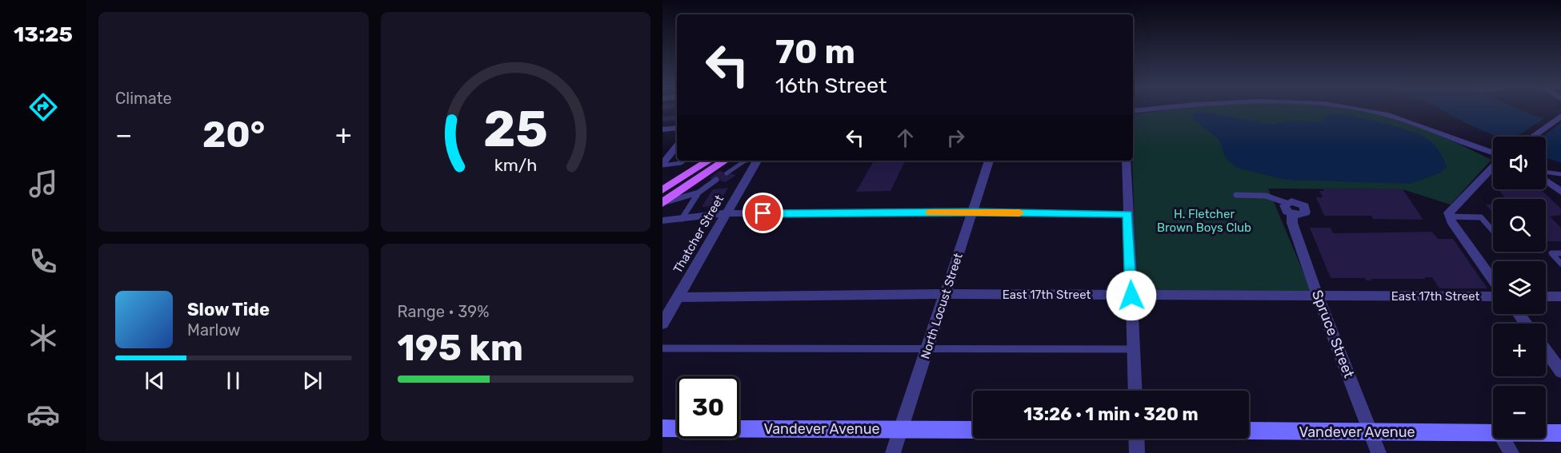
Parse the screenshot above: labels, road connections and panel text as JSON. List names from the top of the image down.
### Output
{
  "streets": {
    "street": [
      "Thatcher Street",
      "East 17th Street",
      "North Locust Street",
      "Spruce Street",
      "Vandever Avenue"
    ]
  },
  "crossings": [
    ["Thatcher Street", "East 17th Street"],
    ["East 17th Street", "North Locust Street"],
    ["East 17th Street", "Spruce Street"],
    ["North Locust Street", "Vandever Avenue"],
    ["Spruce Street", "Vandever Avenue"]
  ],
  "parks": ["H. Fletcher Brown Boys Club"],
  "page": {
    "tabs": "13:25",
    "tile": [
      "Climate",
      ["Range · 39%", "195 km"]
    ],
    "turn": ["70 m", "16th Street"],
    "heat": ["−", "20°", "+"],
    "map_buttons": ["+", "−"],
    "song": ["Slow Tide", "Marlow"],
    "limit": "30",
    "trip": "13:26 · 1 min · 320 m",
    "gauge": ["25", "km/h"]
  }
}
